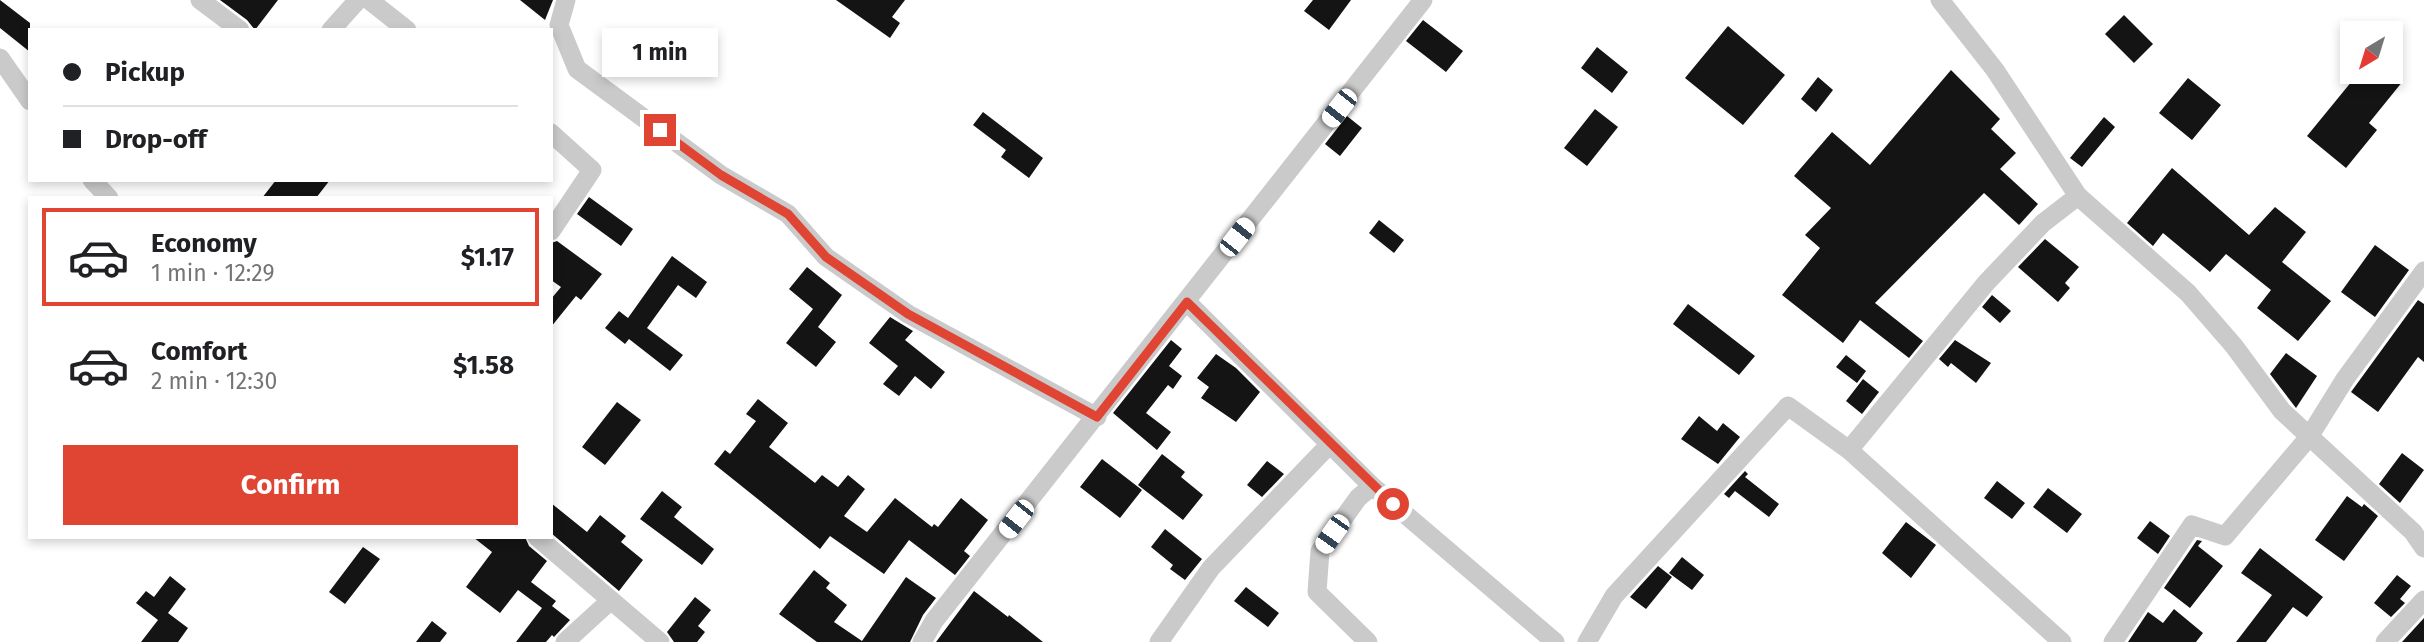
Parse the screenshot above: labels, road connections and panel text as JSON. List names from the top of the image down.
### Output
{
  "north": "bottom left",
  "page": {
    "bubble": "1 min",
    "banner": ["Pickup", "Drop-off"],
    "list": [
      {
        "name": "Economy",
        "note": "1 min · 12:29",
        "value": "$1.17"
      },
      {
        "name": "Comfort",
        "note": "2 min · 12:30",
        "value": "$1.58"
      }
    ],
    "buttons": "Confirm"
  }
}
